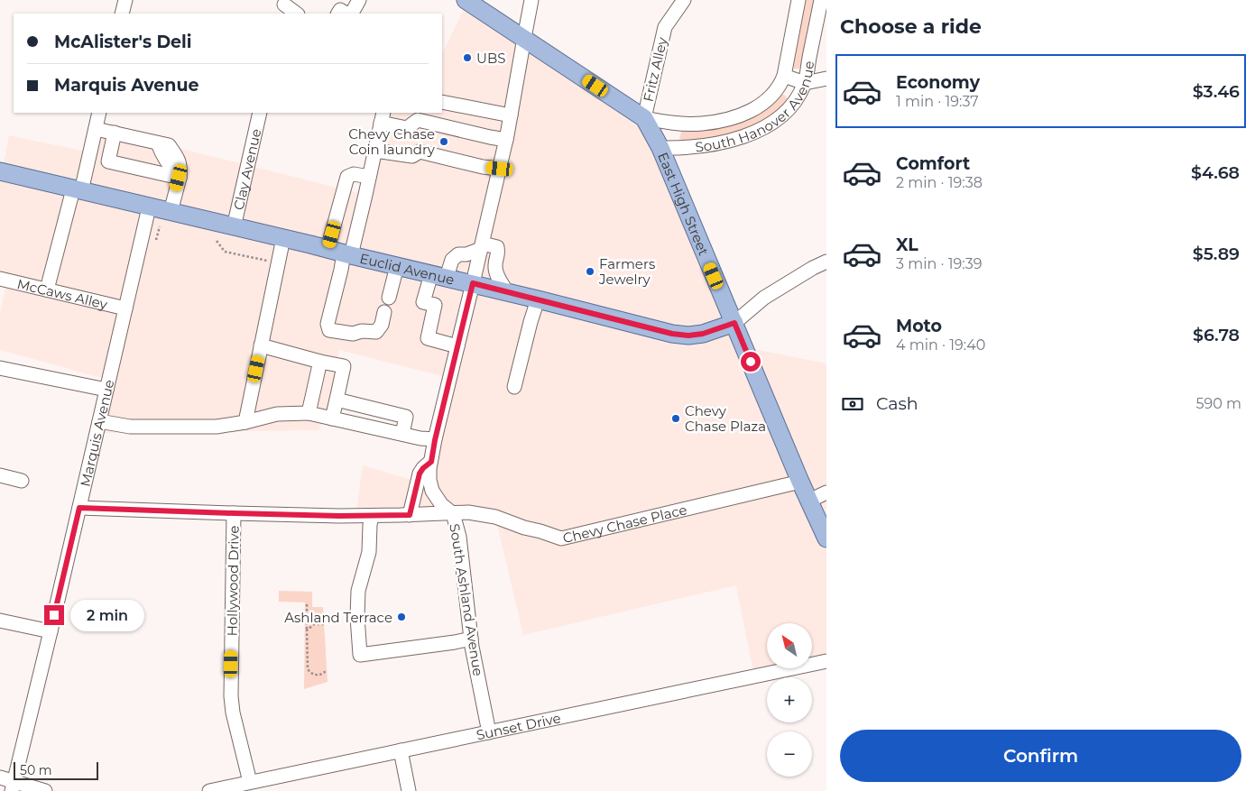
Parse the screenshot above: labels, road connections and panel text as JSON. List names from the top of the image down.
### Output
{
  "streets": {
    "main road": ["East High Street", "Euclid Avenue"],
    "street": [
      "Fritz Alley",
      "South Hanover Avenue",
      "Clay Avenue",
      "McCaws Alley",
      "Marquis Avenue",
      "Chevy Chase Place",
      "Hollywood Drive",
      "South Ashland Avenue",
      "Sunset Drive"
    ]
  },
  "crossings": [
    ["Fritz Alley", "South Hanover Avenue"],
    ["Fritz Alley", "East High Street"],
    ["South Hanover Avenue", "East High Street"],
    ["Clay Avenue", "Euclid Avenue"],
    ["East High Street", "Euclid Avenue"],
    ["East High Street", "Chevy Chase Place"],
    ["East High Street", "South Ashland Avenue"],
    ["Euclid Avenue", "Marquis Avenue"],
    ["Euclid Avenue", "South Ashland Avenue"],
    ["McCaws Alley", "Marquis Avenue"],
    ["Chevy Chase Place", "South Ashland Avenue"],
    ["Hollywood Drive", "Sunset Drive"],
    ["South Ashland Avenue", "Sunset Drive"]
  ],
  "places": [
    "UBS",
    "Chevy Chase Coin laundry",
    "Farmers Jewelry",
    "Chevy Chase Plaza",
    "Ashland Terrace"
  ],
  "scale_bar": "50 m",
  "north": "top left",
  "page": {
    "heading": "Choose a ride",
    "banner": ["McAlister's Deli", "Marquis Avenue"],
    "list": [
      {
        "name": "Economy",
        "note": "1 min · 19:37",
        "value": "$3.46"
      },
      {
        "name": "Comfort",
        "note": "2 min · 19:38",
        "value": "$4.68"
      },
      {
        "name": "XL",
        "note": "3 min · 19:39",
        "value": "$5.89"
      },
      {
        "name": "Moto",
        "note": "4 min · 19:40",
        "value": "$6.78"
      }
    ],
    "pay": ["Cash", "590 m"],
    "bubble": "2 min",
    "map_buttons": ["+", "−"],
    "buttons": "Confirm",
    "scale": "50 m"
  }
}
